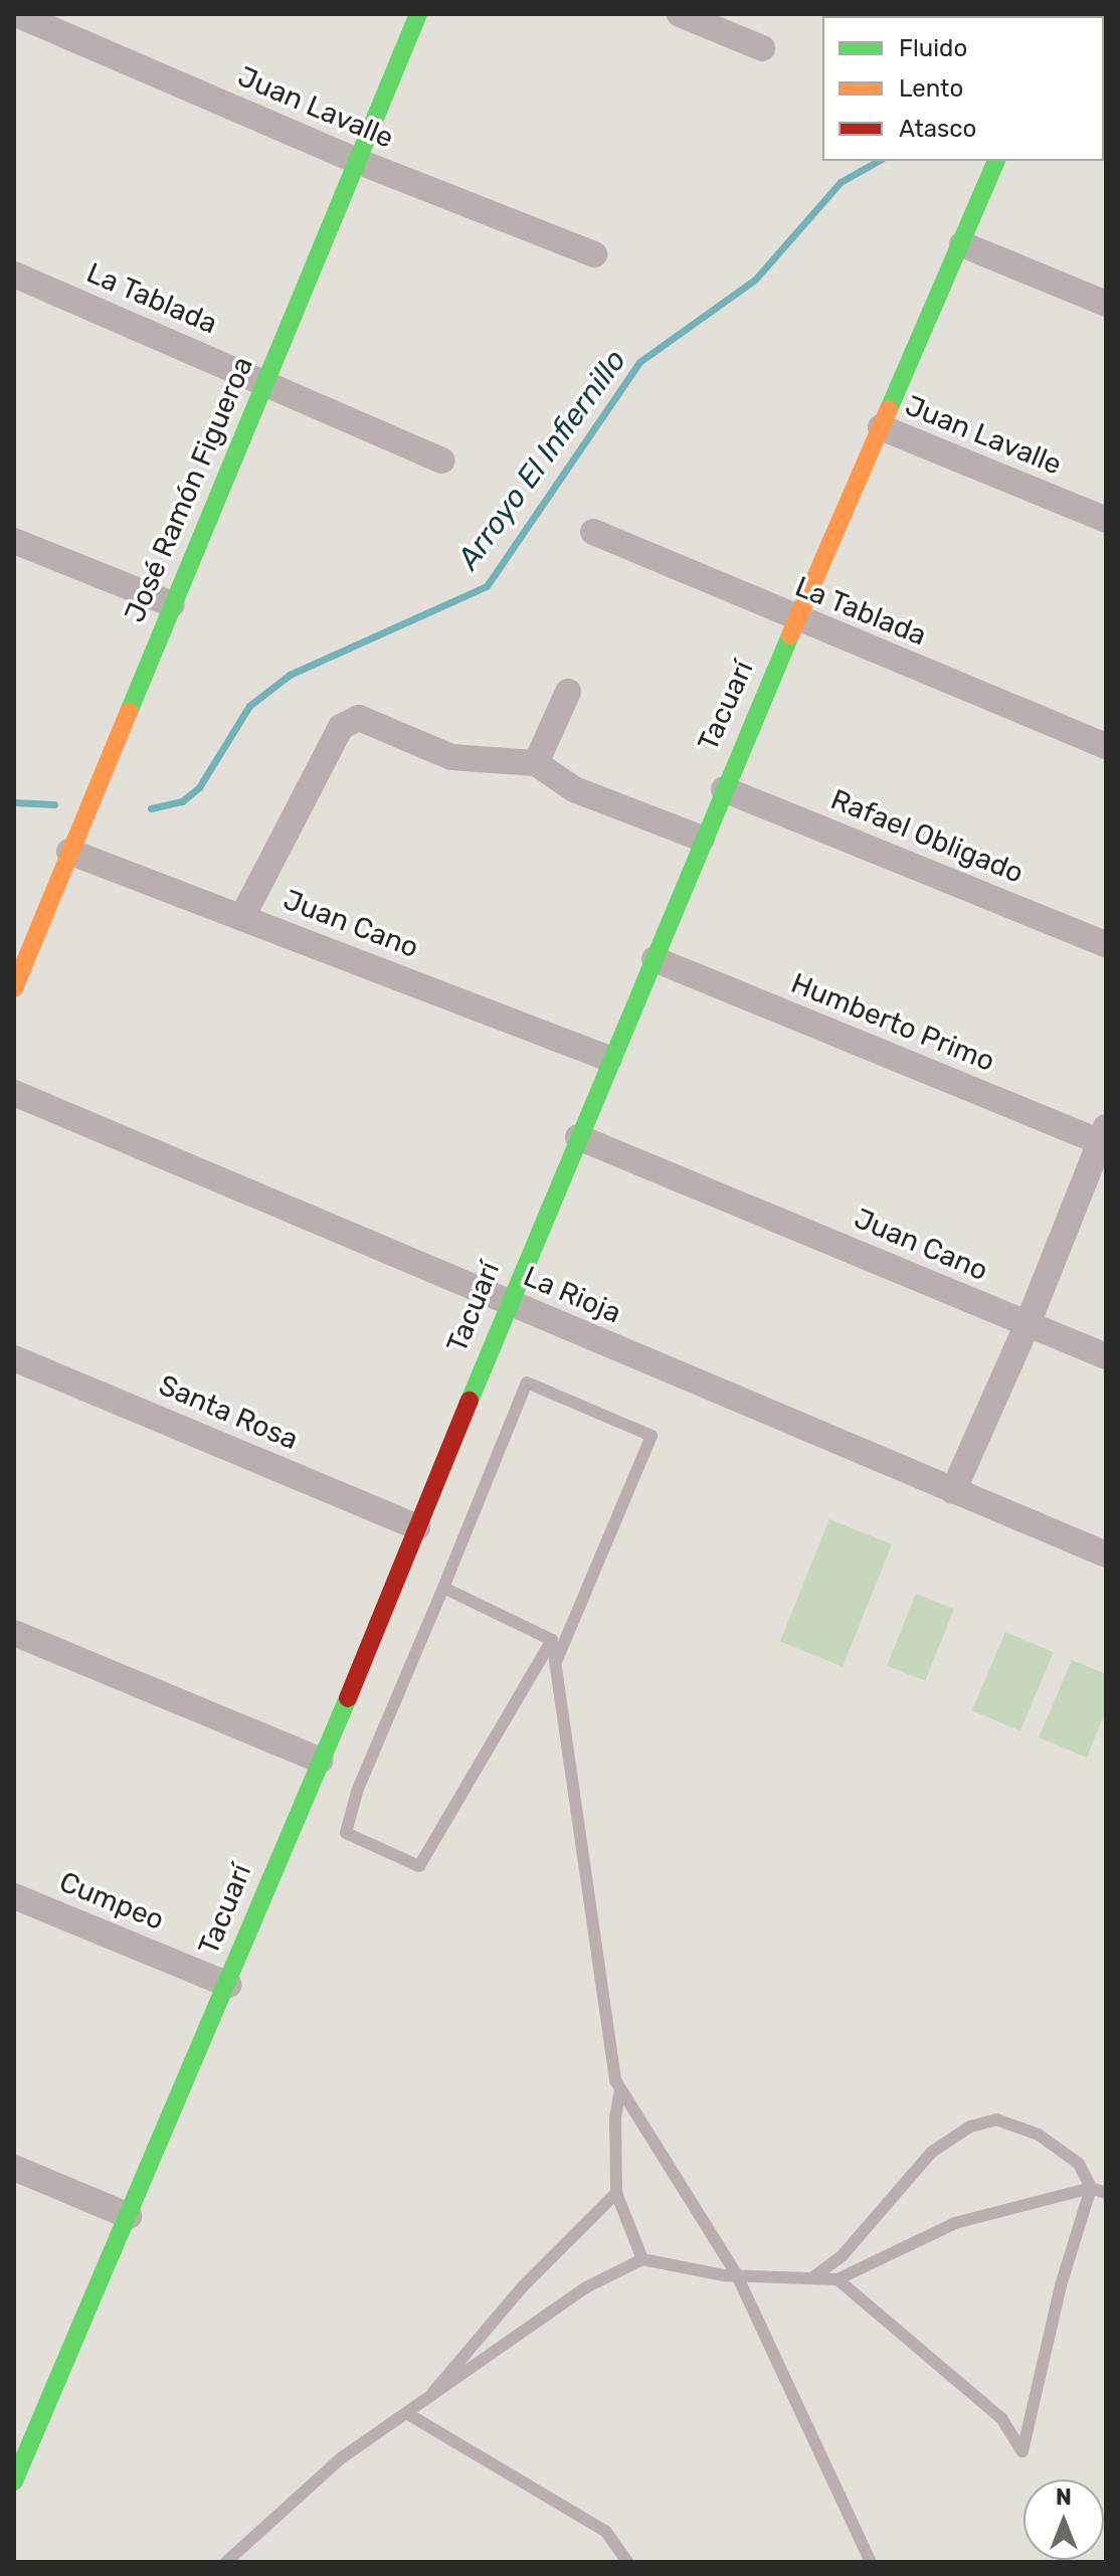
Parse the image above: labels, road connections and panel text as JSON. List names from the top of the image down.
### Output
{
  "streets": {
    "street": [
      "Juan Lavalle",
      "La Tablada",
      "José Ramón Figueroa",
      "Tacuarí",
      "Rafael Obligado",
      "Juan Cano",
      "Humberto Primo",
      "La Rioja",
      "Santa Rosa",
      "Cumpeo"
    ]
  },
  "crossings": [
    ["Juan Lavalle", "José Ramón Figueroa"],
    ["Juan Lavalle", "Tacuarí"],
    ["La Tablada", "José Ramón Figueroa"],
    ["La Tablada", "Tacuarí"],
    ["José Ramón Figueroa", "Juan Cano"],
    ["Tacuarí", "Rafael Obligado"],
    ["Tacuarí", "Juan Cano"],
    ["Tacuarí", "Humberto Primo"],
    ["Tacuarí", "La Rioja"],
    ["Tacuarí", "Santa Rosa"],
    ["Tacuarí", "Cumpeo"]
  ],
  "water": ["Arroyo El Infiernillo"],
  "legend": ["Fluido", "Lento", "Atasco"],
  "north": "top"
}
